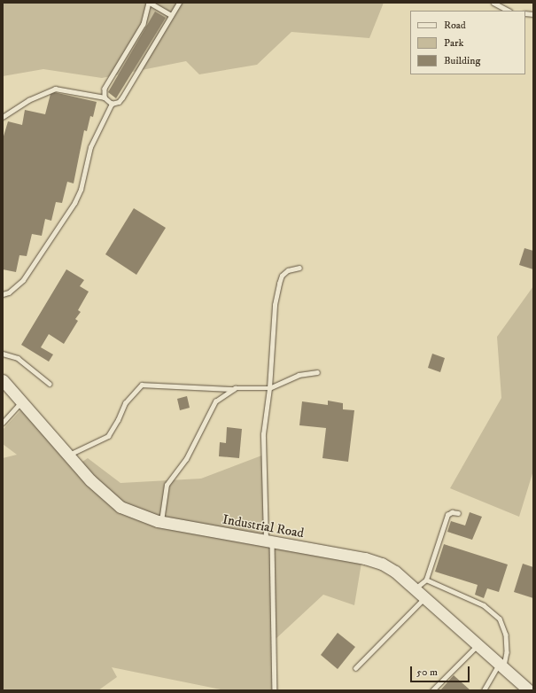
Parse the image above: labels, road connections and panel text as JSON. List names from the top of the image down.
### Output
{
  "streets": {
    "street": ["Industrial Road"]
  },
  "legend": ["Road", "Park", "Building"],
  "scale_bar": "50 m"
}
